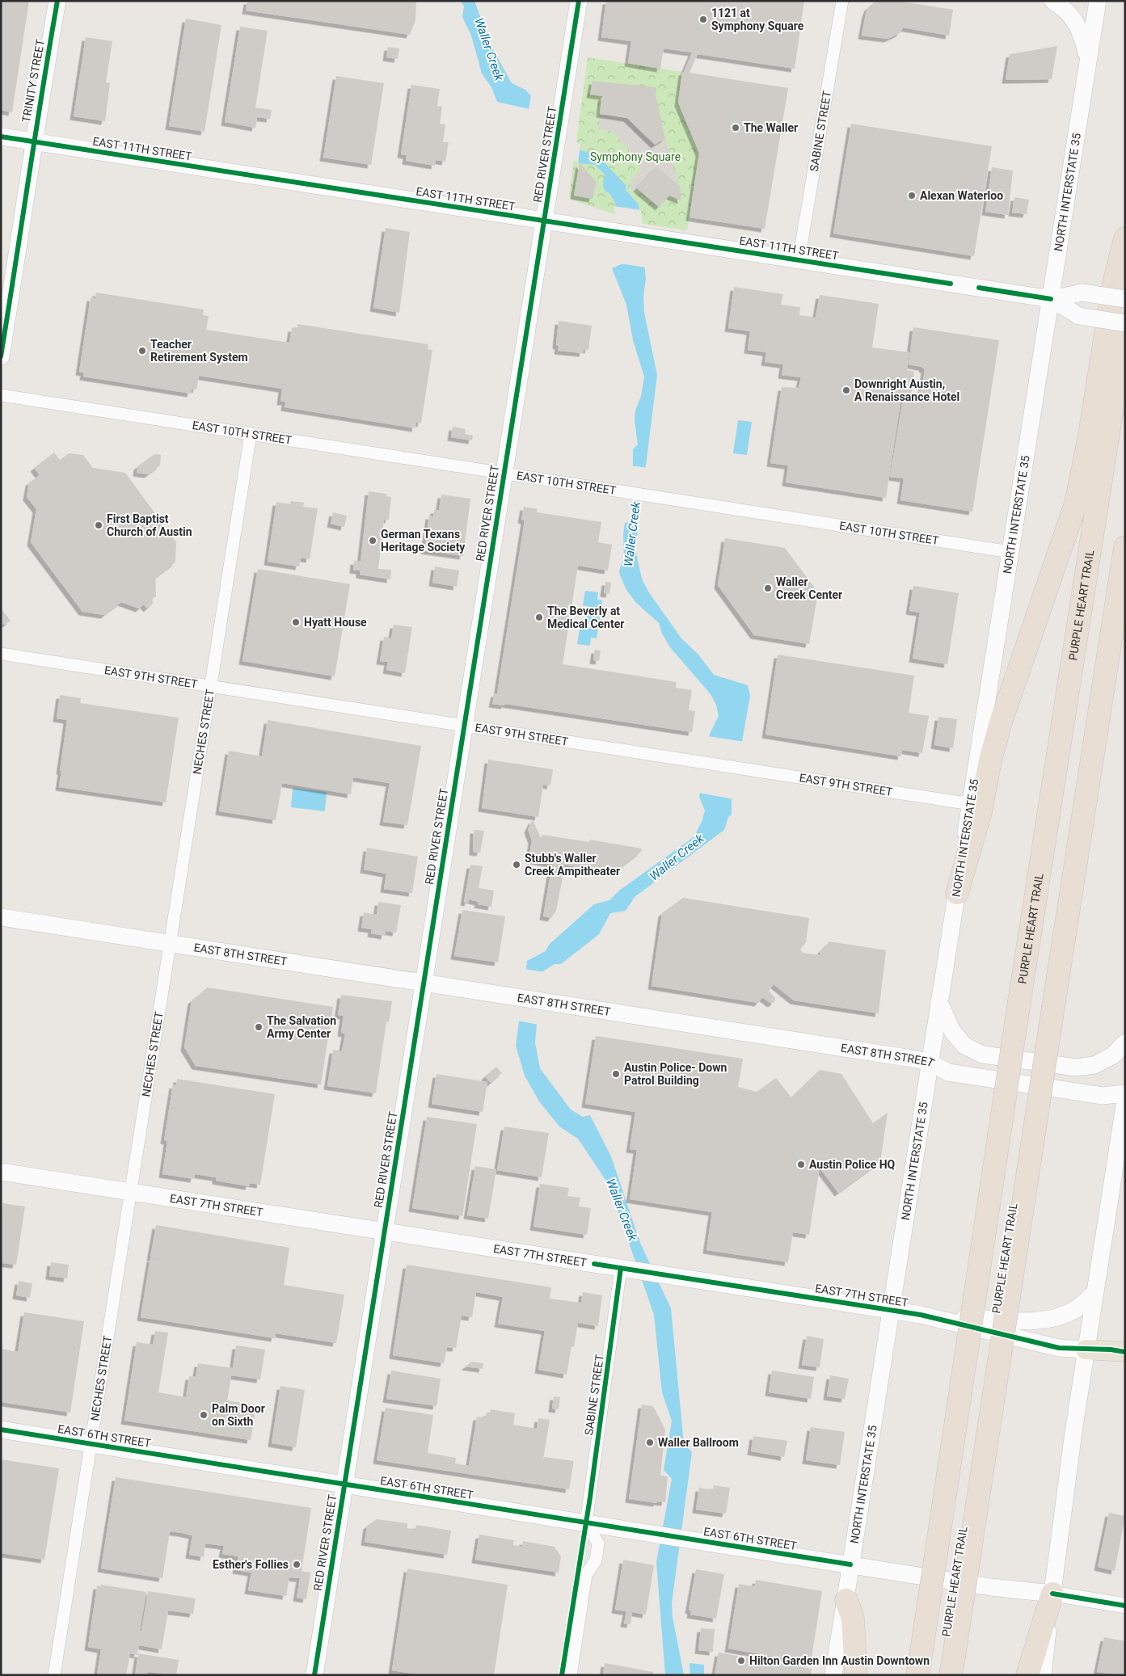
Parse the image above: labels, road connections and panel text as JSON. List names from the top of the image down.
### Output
{
  "streets": {
    "highway": ["PURPLE HEART TRAIL"],
    "main road": [
      "TRINITY STREET",
      "EAST 11TH STREET",
      "RED RIVER STREET",
      "NORTH INTERSTATE 35",
      "EAST 8TH STREET",
      "EAST 7TH STREET",
      "EAST 6TH STREET"
    ],
    "street": [
      "SABINE STREET",
      "EAST 10TH STREET",
      "EAST 9TH STREET",
      "NECHES STREET"
    ]
  },
  "crossings": [
    ["TRINITY STREET", "EAST 11TH STREET"],
    ["SABINE STREET", "EAST 11TH STREET"],
    ["SABINE STREET", "EAST 7TH STREET"],
    ["SABINE STREET", "EAST 6TH STREET"],
    ["EAST 11TH STREET", "RED RIVER STREET"],
    ["EAST 11TH STREET", "NORTH INTERSTATE 35"],
    ["EAST 11TH STREET", "PURPLE HEART TRAIL"],
    ["RED RIVER STREET", "EAST 10TH STREET"],
    ["RED RIVER STREET", "EAST 9TH STREET"],
    ["RED RIVER STREET", "EAST 8TH STREET"],
    ["RED RIVER STREET", "EAST 7TH STREET"],
    ["RED RIVER STREET", "EAST 6TH STREET"],
    ["NORTH INTERSTATE 35", "EAST 10TH STREET"],
    ["NORTH INTERSTATE 35", "EAST 9TH STREET"],
    ["NORTH INTERSTATE 35", "EAST 8TH STREET"],
    ["NORTH INTERSTATE 35", "EAST 7TH STREET"],
    ["NORTH INTERSTATE 35", "EAST 6TH STREET"],
    ["EAST 10TH STREET", "NECHES STREET"],
    ["EAST 9TH STREET", "NECHES STREET"],
    ["NECHES STREET", "EAST 8TH STREET"],
    ["NECHES STREET", "EAST 7TH STREET"],
    ["NECHES STREET", "EAST 6TH STREET"]
  ],
  "water": ["Waller Creek"],
  "parks": ["Symphony Square"],
  "places": [
    "1121 at Symphony Square",
    "The Waller",
    "Alexan Waterloo",
    "Teacher Retirement System",
    "Downright Austin, A Renaissance Hotel",
    "First Baptist Church of Austin",
    "German Texans Heritage Society",
    "Waller Creek Center",
    "The Beverly at Medical Center",
    "Hyatt House",
    "Stubb's Waller Creek Ampitheater",
    "The Salvation Army Center",
    "Austin Police- Down Patrol Building",
    "Austin Police HQ",
    "Palm Door on Sixth",
    "Waller Ballroom",
    "Esther's Follies",
    "Hilton Garden Inn Austin Downtown"
  ]
}
